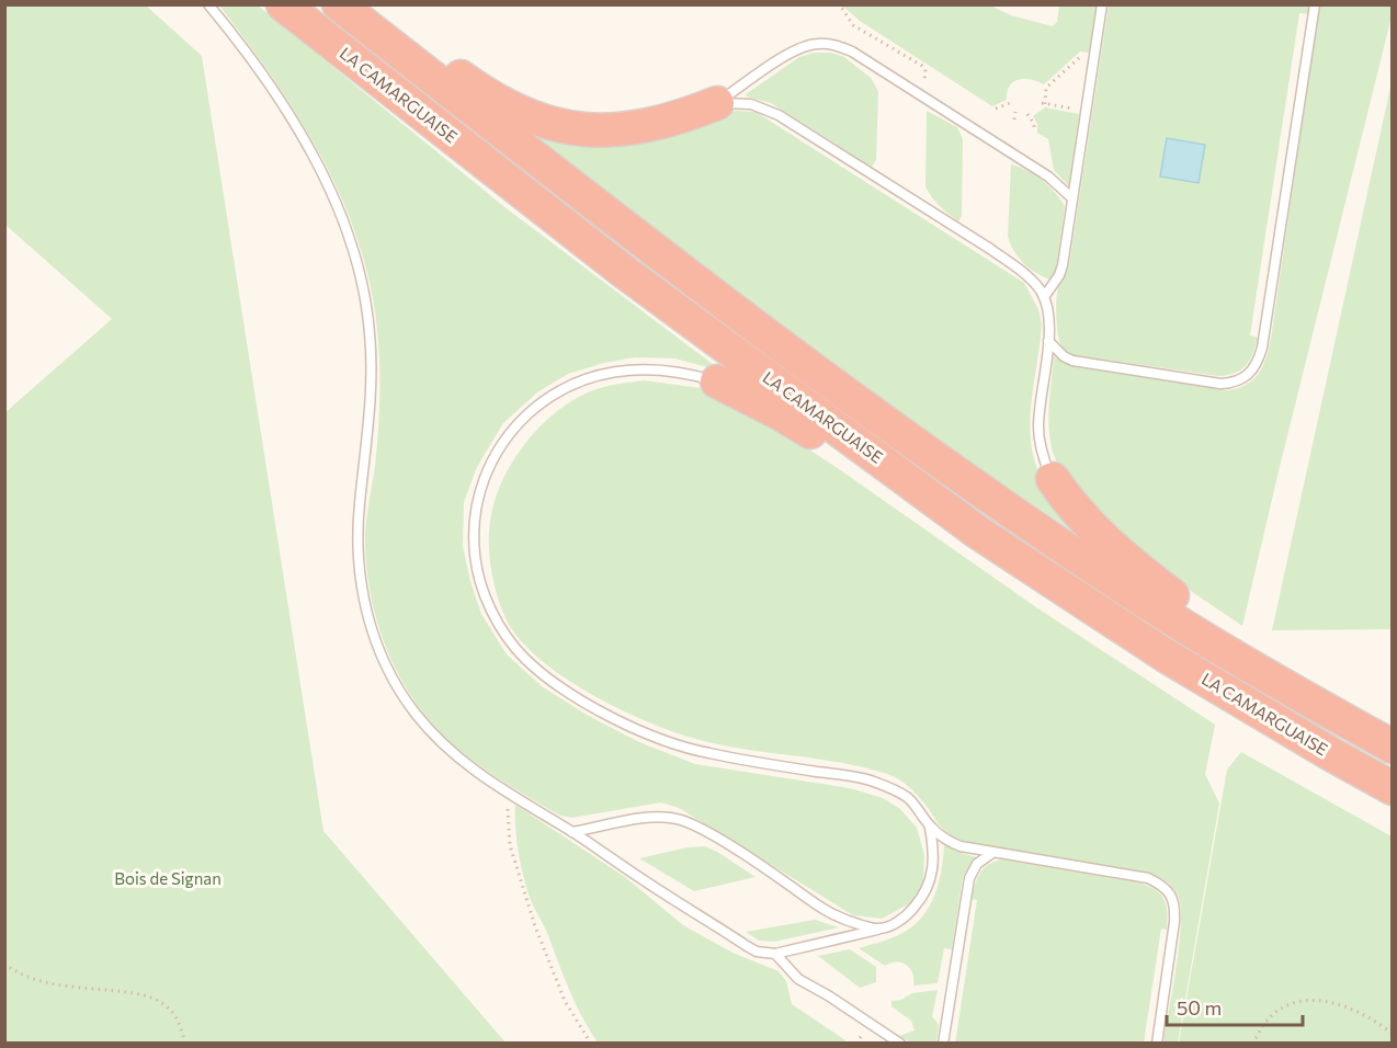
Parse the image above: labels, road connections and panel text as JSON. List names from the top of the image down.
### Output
{
  "streets": {
    "highway": ["LA CAMARGUAISE"]
  },
  "parks": ["Bois de Signan"],
  "scale_bar": "50 m"
}
